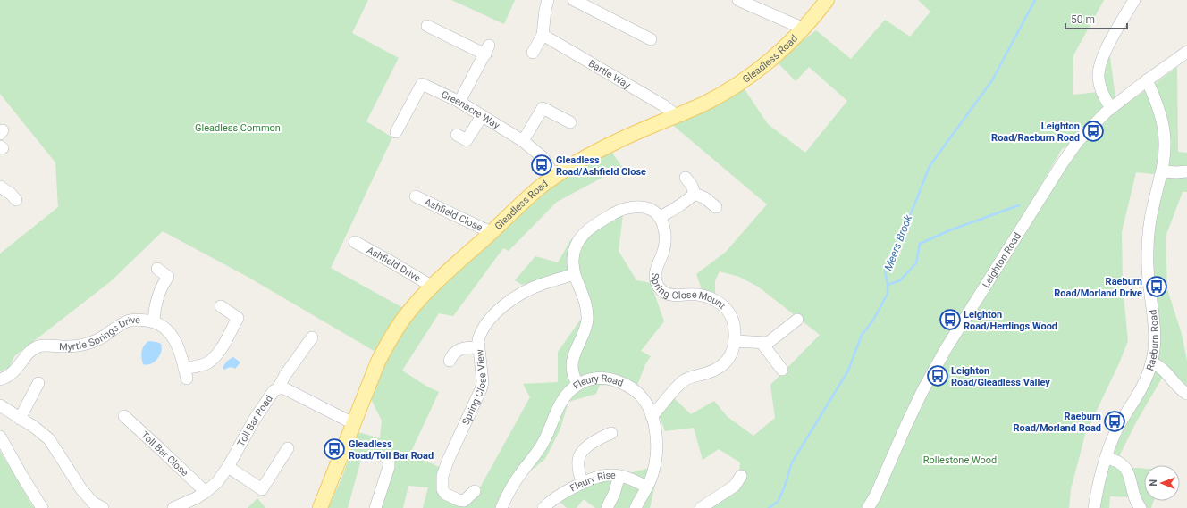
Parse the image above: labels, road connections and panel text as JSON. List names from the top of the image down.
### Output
{
  "streets": {
    "main road": ["Gleadless Road"],
    "street": [
      "Bartle Way",
      "Greenacre Way",
      "Ashfield Close",
      "Leighton Road",
      "Ashfield Drive",
      "Spring Close Mount",
      "Myrtle Springs Drive",
      "Raeburn Road",
      "Spring Close View",
      "Fleury Road",
      "Toll Bar Road",
      "Toll Bar Close",
      "Fleury Rise"
    ]
  },
  "crossings": [
    ["Gleadless Road", "Bartle Way"],
    ["Gleadless Road", "Greenacre Way"],
    ["Gleadless Road", "Ashfield Close"],
    ["Gleadless Road", "Ashfield Drive"],
    ["Gleadless Road", "Toll Bar Road"],
    ["Leighton Road", "Raeburn Road"],
    ["Spring Close Mount", "Fleury Road"],
    ["Fleury Road", "Fleury Rise"],
    ["Toll Bar Road", "Toll Bar Close"]
  ],
  "water": ["Meers Brook"],
  "parks": ["Gleadless Common", "Rollestone Wood"],
  "places": {
    "bus stop": [
      "Leighton Road/Raeburn Road",
      "Gleadless Road/Ashfield Close",
      "Raeburn Road/Morland Drive",
      "Leighton Road/Herdings Wood",
      "Leighton Road/Gleadless Valley",
      "Raeburn Road/Morland Road",
      "Gleadless Road/Toll Bar Road"
    ]
  },
  "scale_bar": "50 m",
  "north": "left"
}
